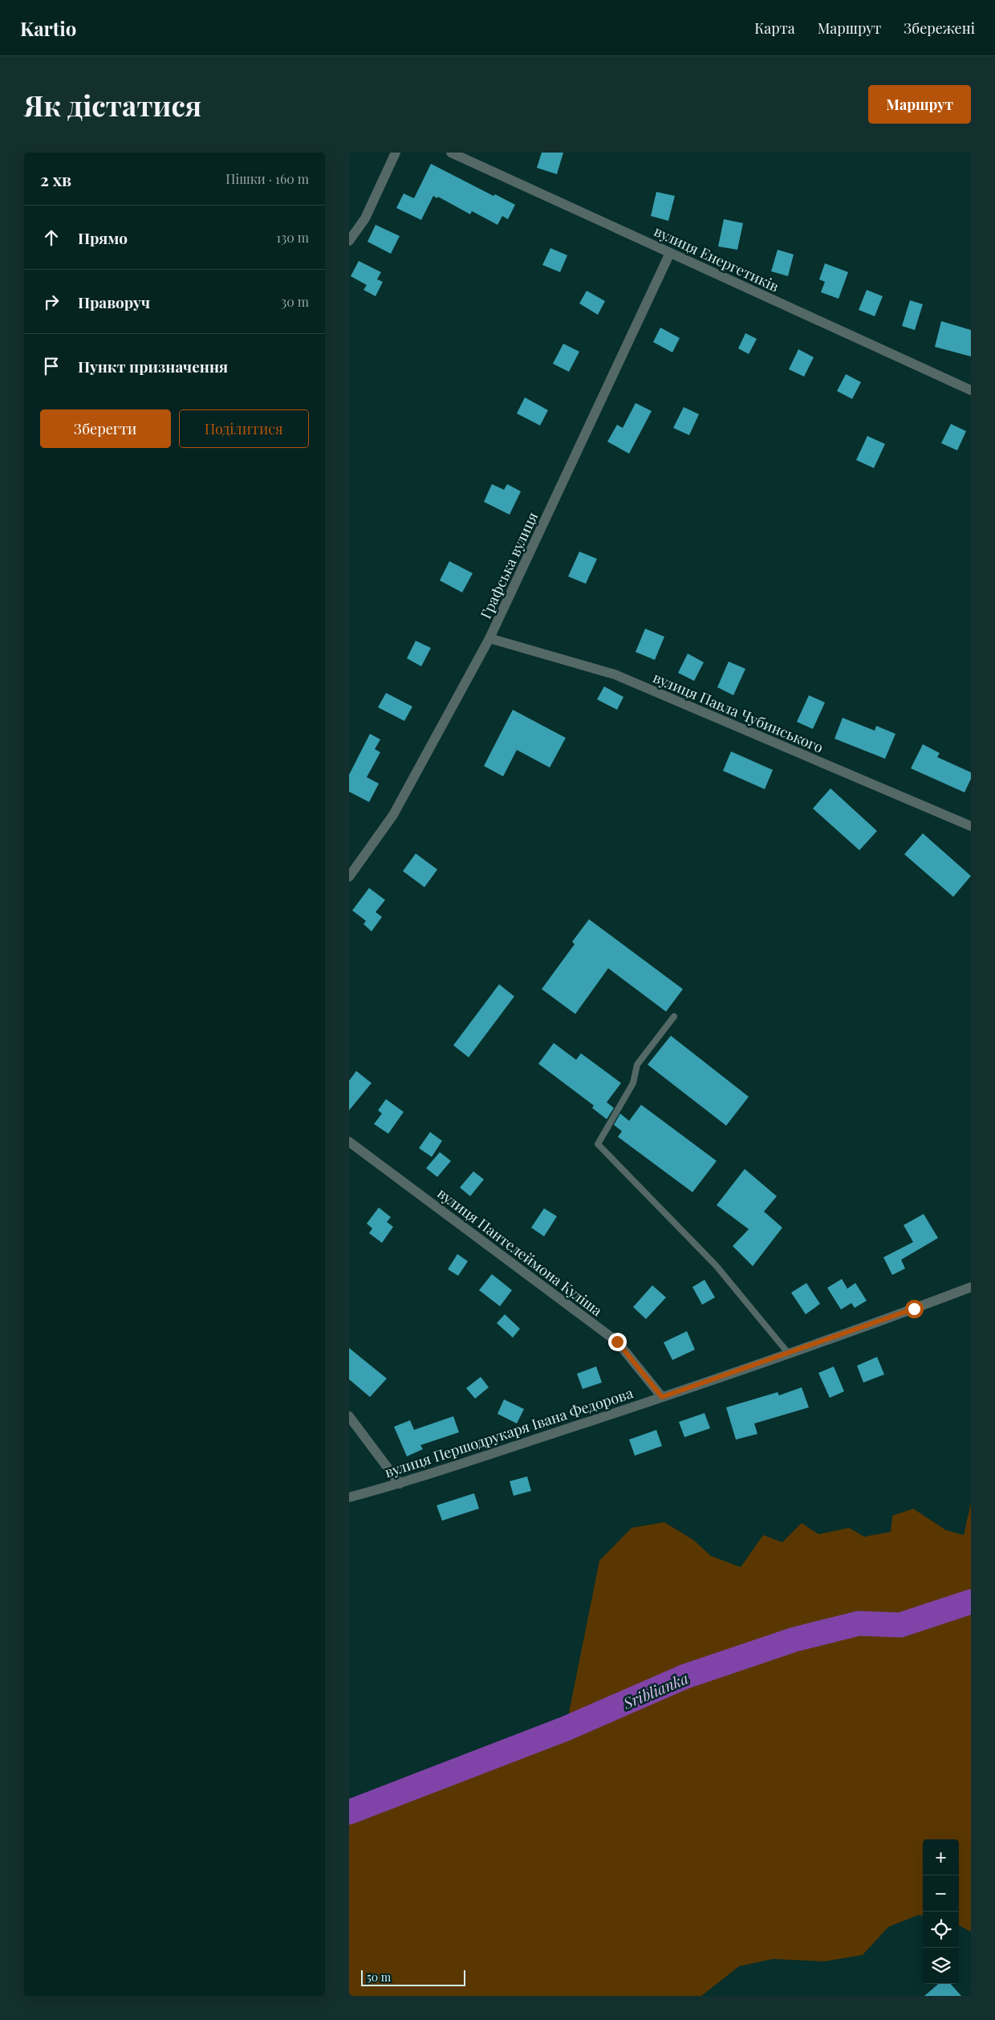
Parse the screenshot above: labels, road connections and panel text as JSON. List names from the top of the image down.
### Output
{
  "streets": {
    "street": [
      "вулиця Енергетиків",
      "Графська вулиця",
      "вулиця Павла Чубинського",
      "вулиця Пантелеймона Куліша",
      "вулиця Першодрукаря Івана Федорова"
    ]
  },
  "crossings": [
    ["вулиця Енергетиків", "Графська вулиця"],
    ["Графська вулиця", "вулиця Павла Чубинського"],
    ["вулиця Пантелеймона Куліша", "вулиця Першодрукаря Івана Федорова"]
  ],
  "water": ["Sriblianka"],
  "scale_bar": "50 m",
  "page": {
    "header": "Kartio",
    "nav": ["Карта", "Маршрут", "Збережені"],
    "buttons": [
      "Маршрут",
      ["Зберегти", "Поділитися"]
    ],
    "title": "Як дістатися",
    "heading": ["2 хв", "Пішки · 160 m"],
    "list": [
      ["Прямо", "130 m"],
      ["Праворуч", "30 m"],
      "Пункт призначення"
    ],
    "map_buttons": ["+", "−"],
    "scale": "50 m"
  }
}
